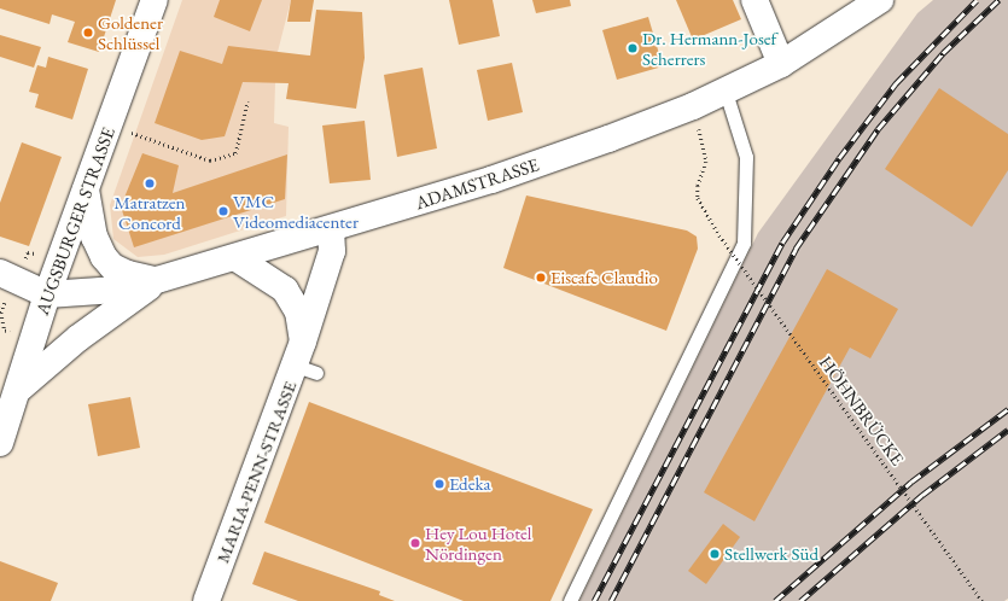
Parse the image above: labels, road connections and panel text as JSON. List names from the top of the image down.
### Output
{
  "streets": {
    "main road": ["ADAMSTRASSE", "AUGSBURGER STRASSE", "MARIA-PENN-STRASSE"],
    "path": ["HÖHNBRÜCKE"]
  },
  "crossings": [
    ["ADAMSTRASSE", "AUGSBURGER STRASSE"],
    ["ADAMSTRASSE", "HÖHNBRÜCKE"],
    ["ADAMSTRASSE", "MARIA-PENN-STRASSE"]
  ],
  "places": [
    "Goldener Schlüssel",
    "Dr. Hermann-Josef Scherrers",
    "Matratzen Concord",
    "VMC Videomediacenter",
    "Eiscafe Claudio",
    "Edeka",
    "Hey Lou Hotel Nördingen",
    "Stellwerk Süd"
  ]
}
